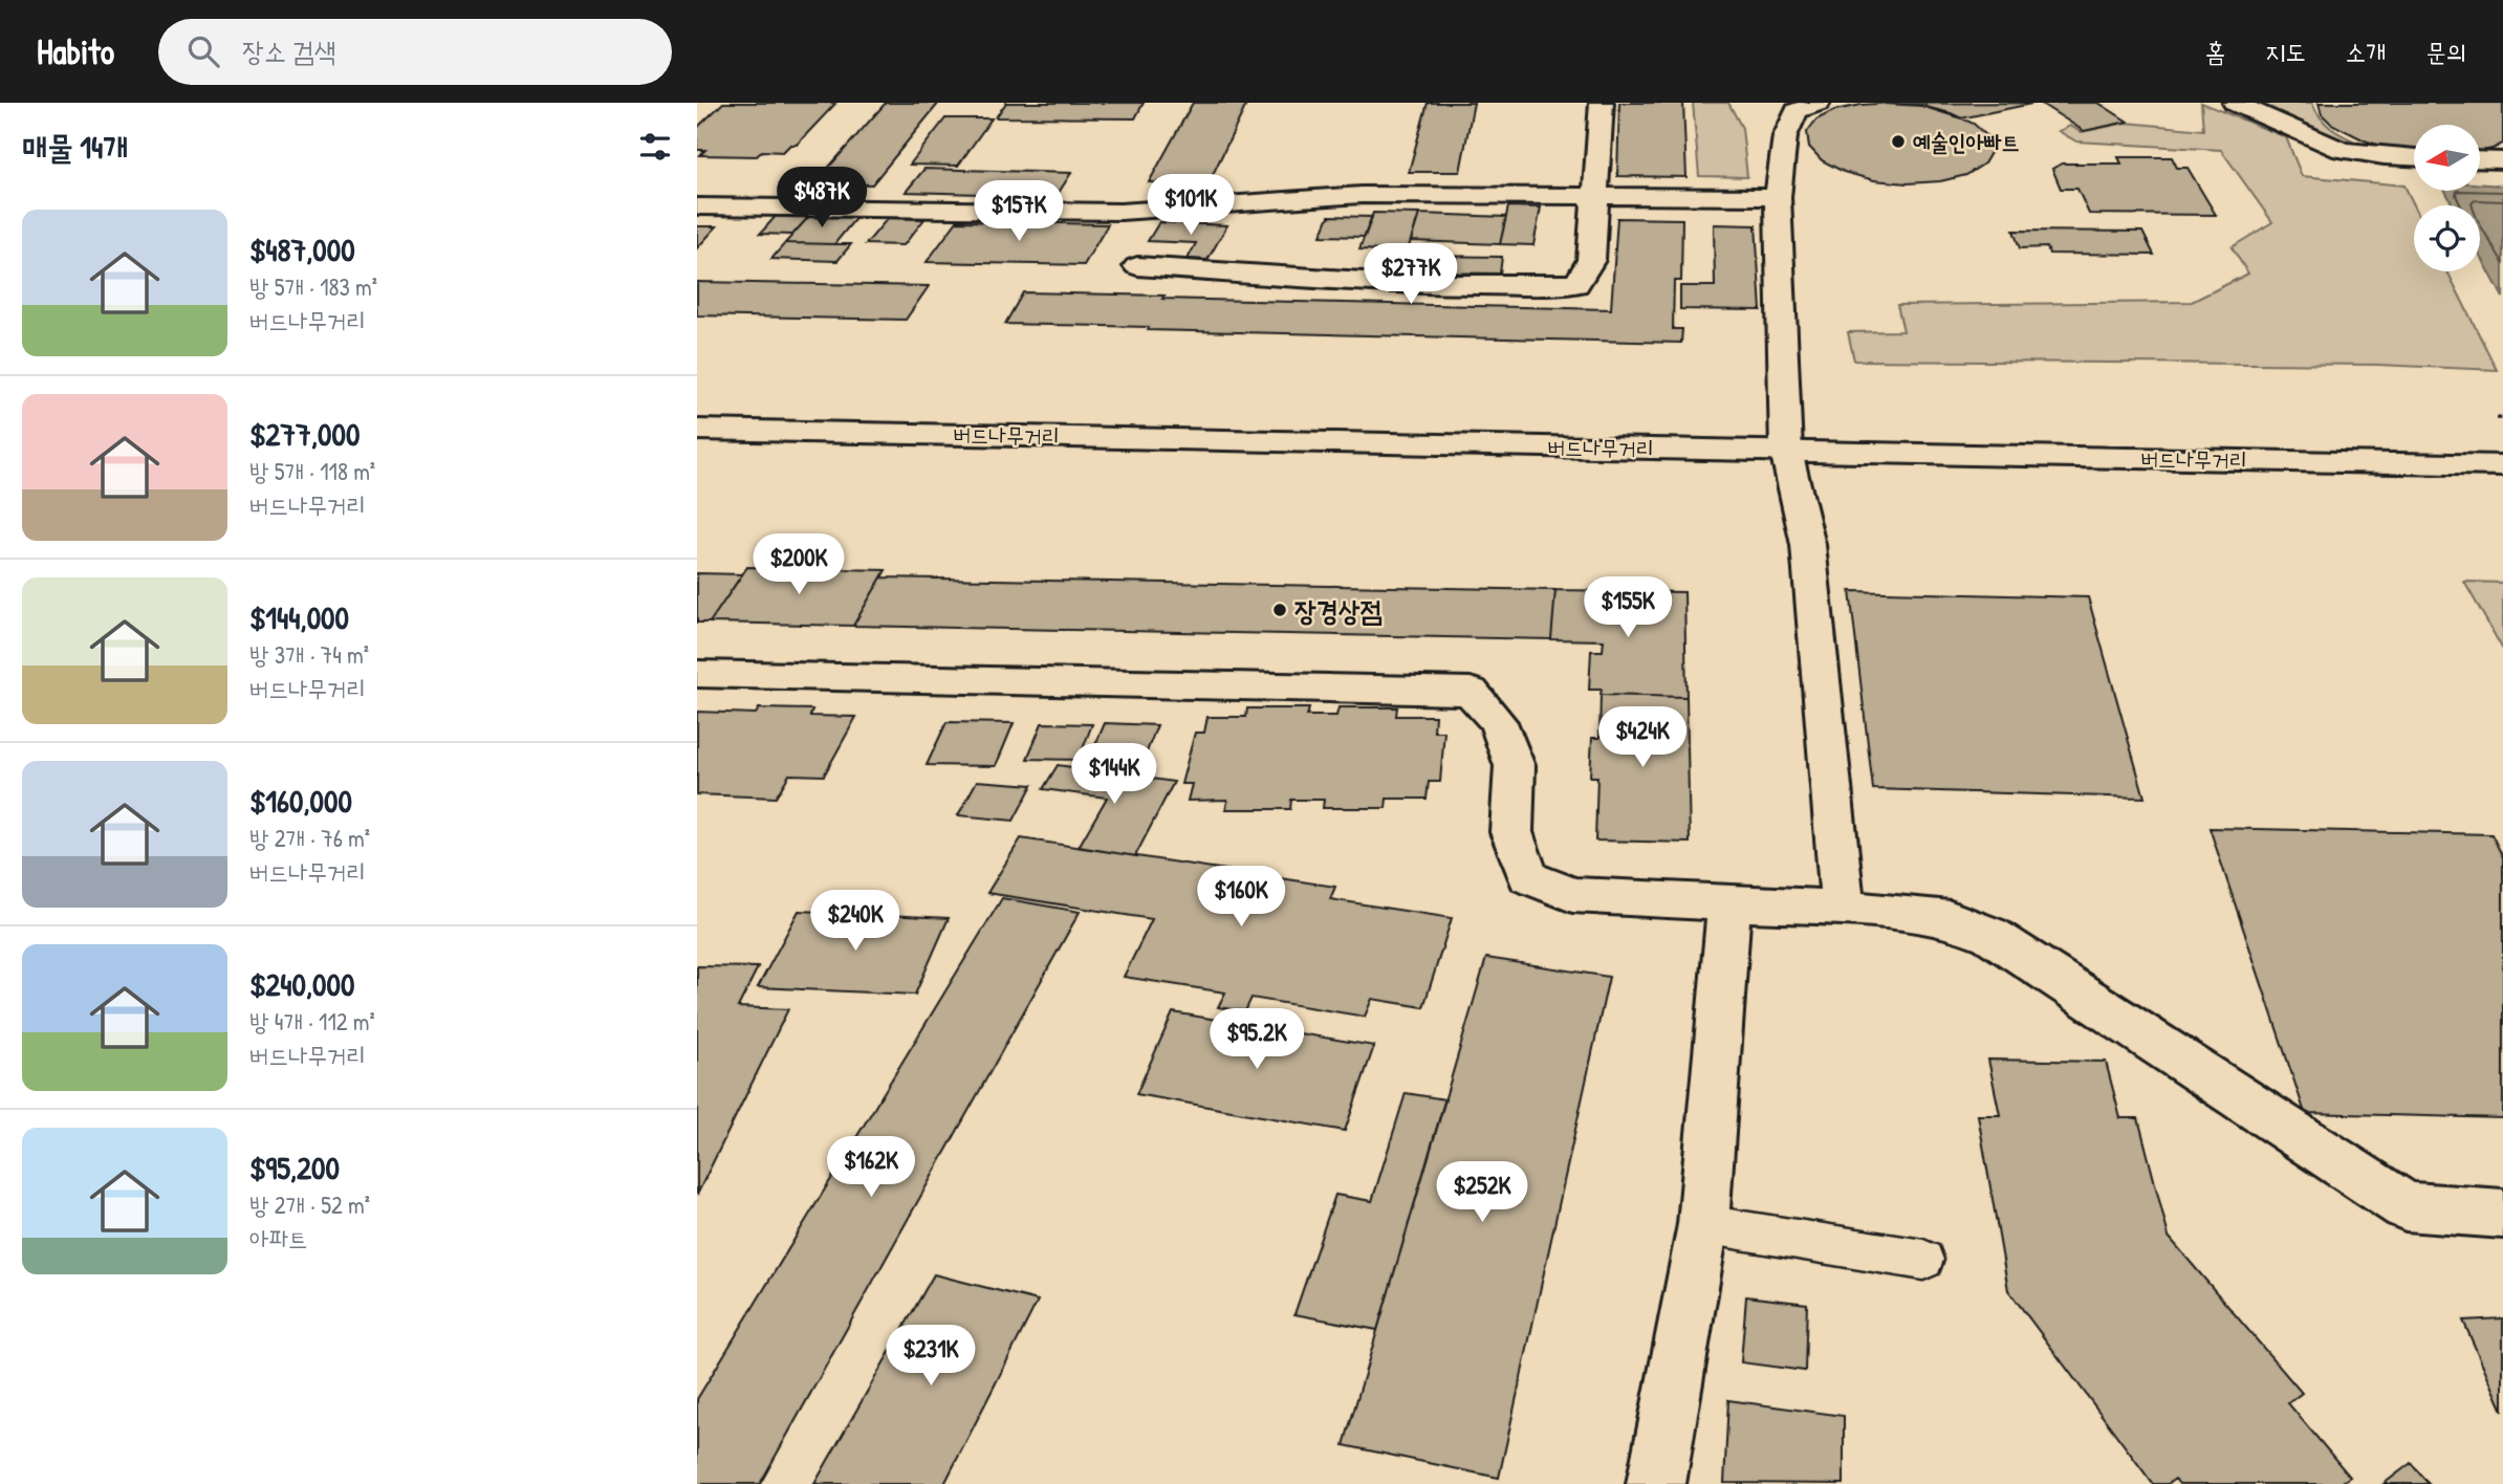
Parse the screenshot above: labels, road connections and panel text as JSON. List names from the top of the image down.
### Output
{
  "streets": {
    "street": ["버드나무거리"]
  },
  "places": ["예술인아빠트", "장경상점"],
  "north": "left",
  "page": {
    "header": "Habito",
    "search": "장소 검색",
    "nav": [
      "홈",
      "지도",
      "소개",
      "문의"
    ],
    "heading": "매물 14개",
    "price": [
      "$487K",
      "$101K",
      "$157K",
      "$277K",
      "$200K",
      "$155K",
      "$424K",
      "$144K",
      "$160K",
      "$240K",
      "$95.2K",
      "$162K",
      "$252K",
      "$231K"
    ],
    "list": [
      {
        "name": "$487,000",
        "note": "방 5개 · 183 m² · 버드나무거리"
      },
      {
        "name": "$277,000",
        "note": "방 5개 · 118 m² · 버드나무거리"
      },
      {
        "name": "$144,000",
        "note": "방 3개 · 74 m² · 버드나무거리"
      },
      {
        "name": "$160,000",
        "note": "방 2개 · 76 m² · 버드나무거리"
      },
      {
        "name": "$240,000",
        "note": "방 4개 · 112 m² · 버드나무거리"
      },
      {
        "name": "$95,200",
        "note": "방 2개 · 52 m² · 아파트"
      }
    ]
  }
}
